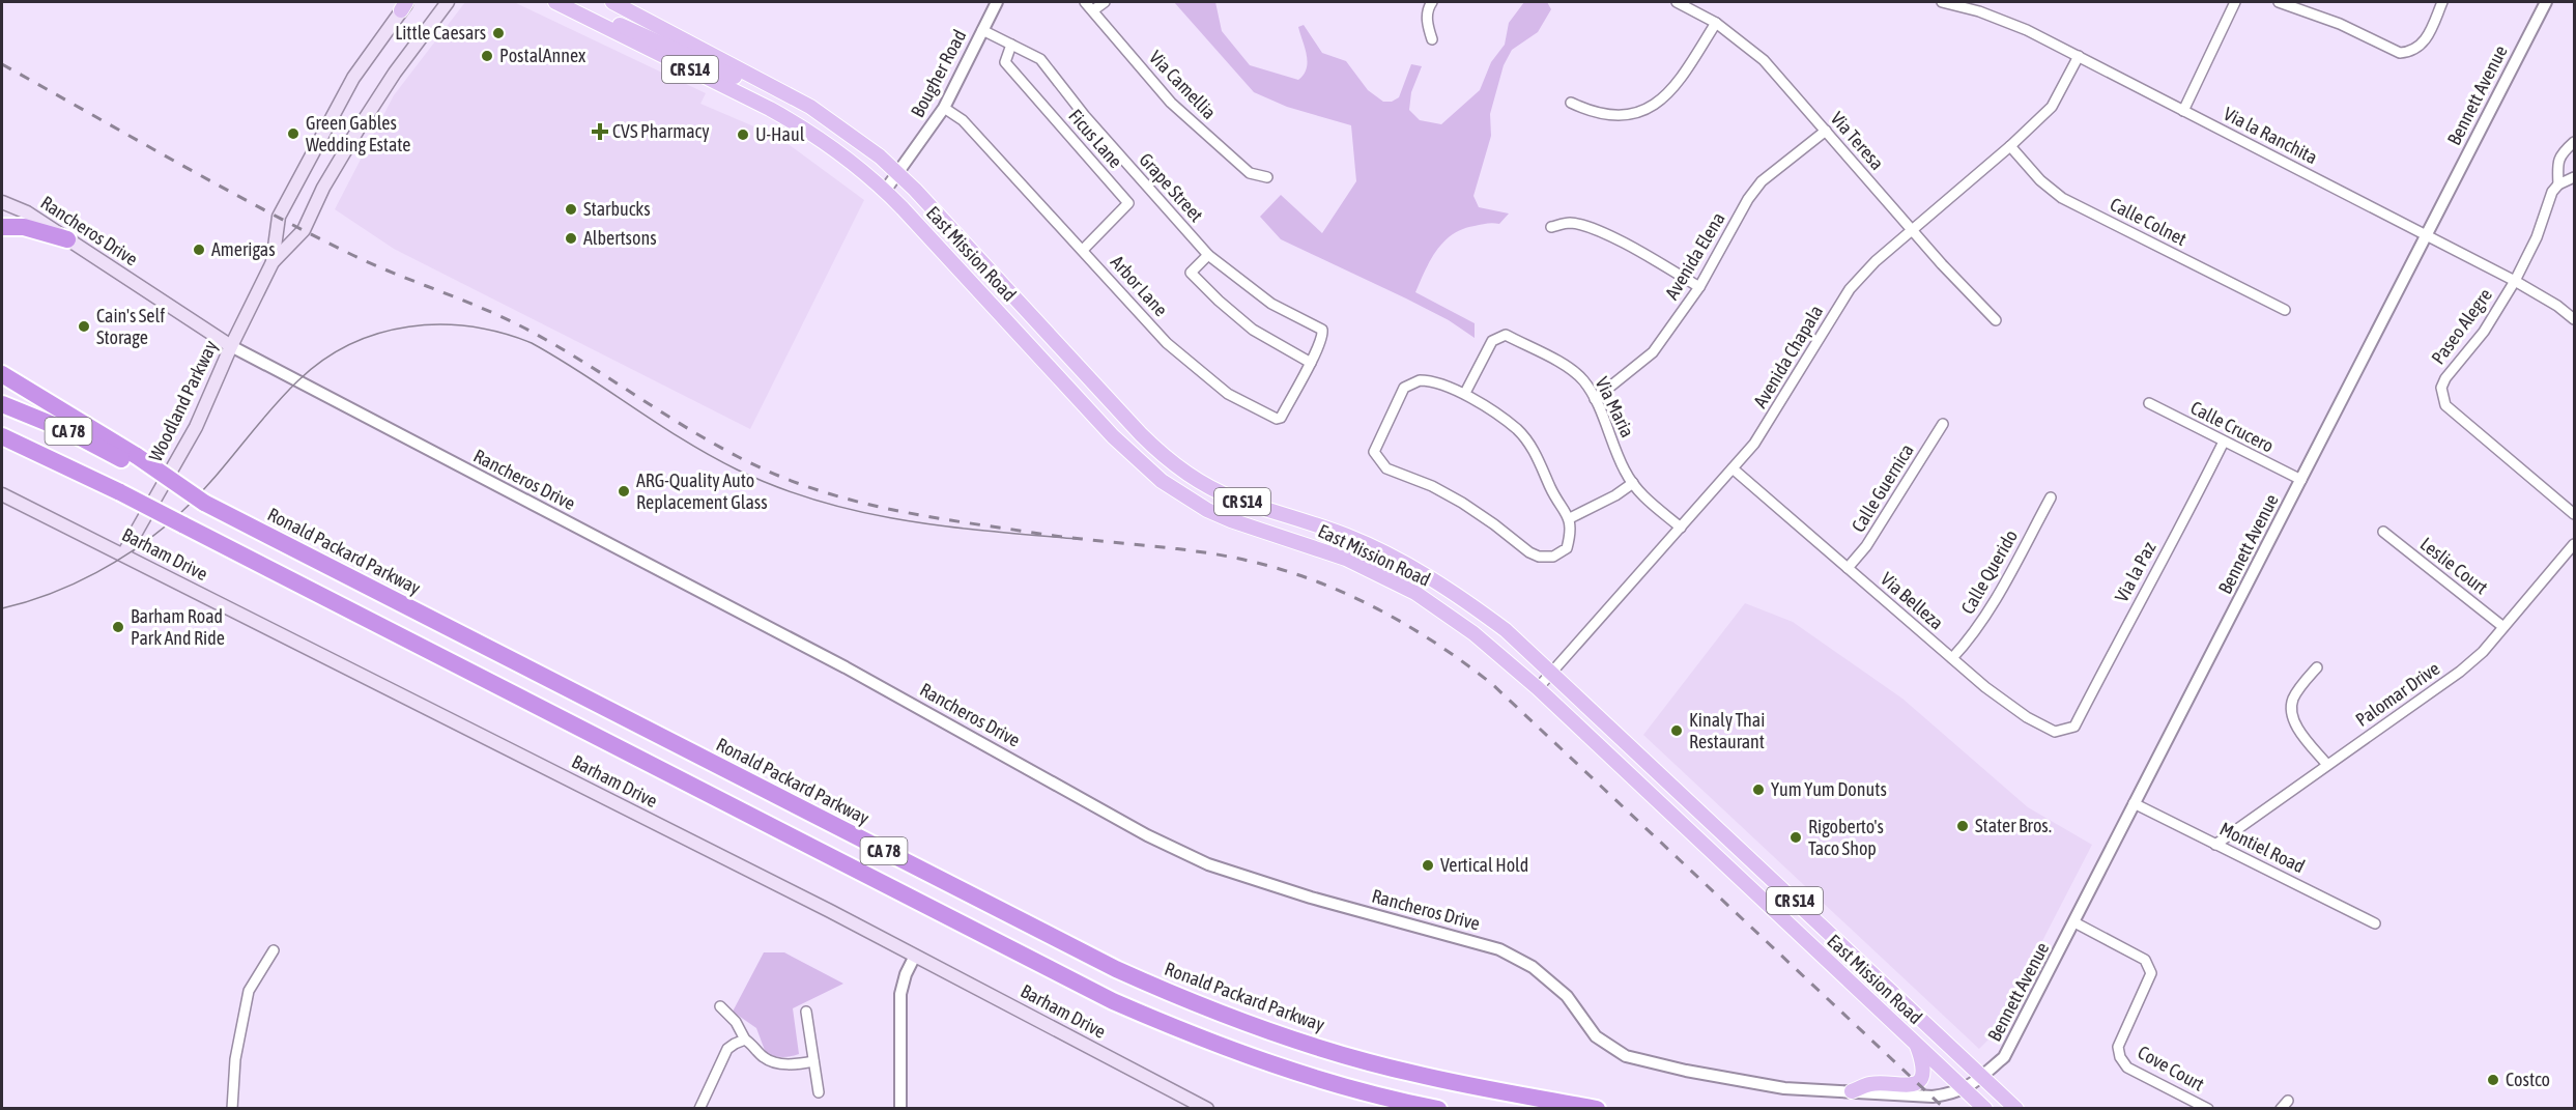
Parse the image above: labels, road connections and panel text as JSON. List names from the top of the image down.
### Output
{
  "streets": {
    "highway": ["CA 78", "Ronald Packard Parkway"],
    "main road": [
      "CR S14",
      "Rancheros Drive",
      "East Mission Road",
      "Woodland Parkway",
      "Barham Drive"
    ],
    "street": [
      "Bougher Road",
      "Via Camellia",
      "Bennett Avenue",
      "Via la Ranchita",
      "Ficus Lane",
      "Via Teresa",
      "Grape Street",
      "Calle Colnet",
      "Avenida Elena",
      "Arbor Lane",
      "Paseo Alegre",
      "Avenida Chapala",
      "Via Maria",
      "Calle Crucero",
      "Calle Guernica",
      "Leslie Court",
      "Calle Querido",
      "Via la Paz",
      "Via Belleza",
      "Palomar Drive",
      "Montiel Road",
      "Cove Court"
    ]
  },
  "crossings": [
    ["Bougher Road", "Grape Street"],
    ["Bougher Road", "East Mission Road"],
    ["Bougher Road", "Arbor Lane"],
    ["Bennett Avenue", "Via la Ranchita"],
    ["Bennett Avenue", "Rancheros Drive"],
    ["Bennett Avenue", "East Mission Road"],
    ["Bennett Avenue", "Calle Crucero"],
    ["Bennett Avenue", "Montiel Road"],
    ["Bennett Avenue", "Cove Court"],
    ["Via la Ranchita", "Paseo Alegre"],
    ["Via la Ranchita", "Avenida Chapala"],
    ["Ficus Lane", "Grape Street"],
    ["Ficus Lane", "Arbor Lane"],
    ["Via Teresa", "Avenida Elena"],
    ["Via Teresa", "Avenida Chapala"],
    ["Grape Street", "Arbor Lane"],
    ["Calle Colnet", "Avenida Chapala"],
    ["Rancheros Drive", "East Mission Road"],
    ["Rancheros Drive", "Woodland Parkway"],
    ["East Mission Road", "Avenida Chapala"],
    ["Avenida Elena", "Via Maria"],
    ["Avenida Chapala", "Via Maria"],
    ["Avenida Chapala", "Via Belleza"],
    ["Woodland Parkway", "Barham Drive"],
    ["Calle Crucero", "Via la Paz"],
    ["Calle Guernica", "Via Belleza"],
    ["Leslie Court", "Palomar Drive"],
    ["Calle Querido", "Via Belleza"],
    ["Via la Paz", "Via Belleza"],
    ["Palomar Drive", "Montiel Road"]
  ],
  "places": {
    "other": [
      "Little Caesars",
      "PostalAnnex",
      "Green Gables Wedding Estate",
      "U-Haul",
      "Starbucks",
      "Albertsons",
      "Amerigas",
      "Cain's Self Storage",
      "ARG-Quality Auto Replacement Glass",
      "Barham Road Park And Ride",
      "Kinaly Thai Restaurant",
      "Yum Yum Donuts",
      "Stater Bros.",
      "Rigoberto's Taco Shop",
      "Vertical Hold",
      "Costco"
    ],
    "health": ["CVS Pharmacy"]
  }
}
